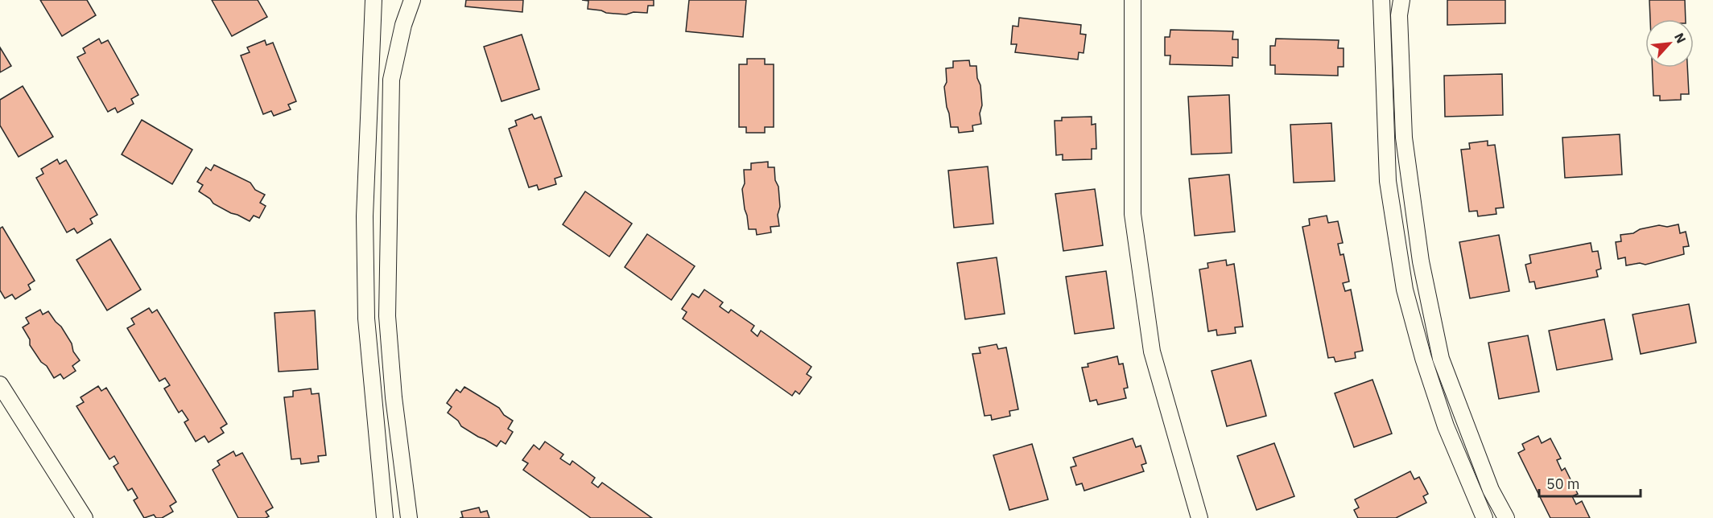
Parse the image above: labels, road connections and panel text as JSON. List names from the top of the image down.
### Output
{
  "scale_bar": "50 m",
  "north": "top right"
}
